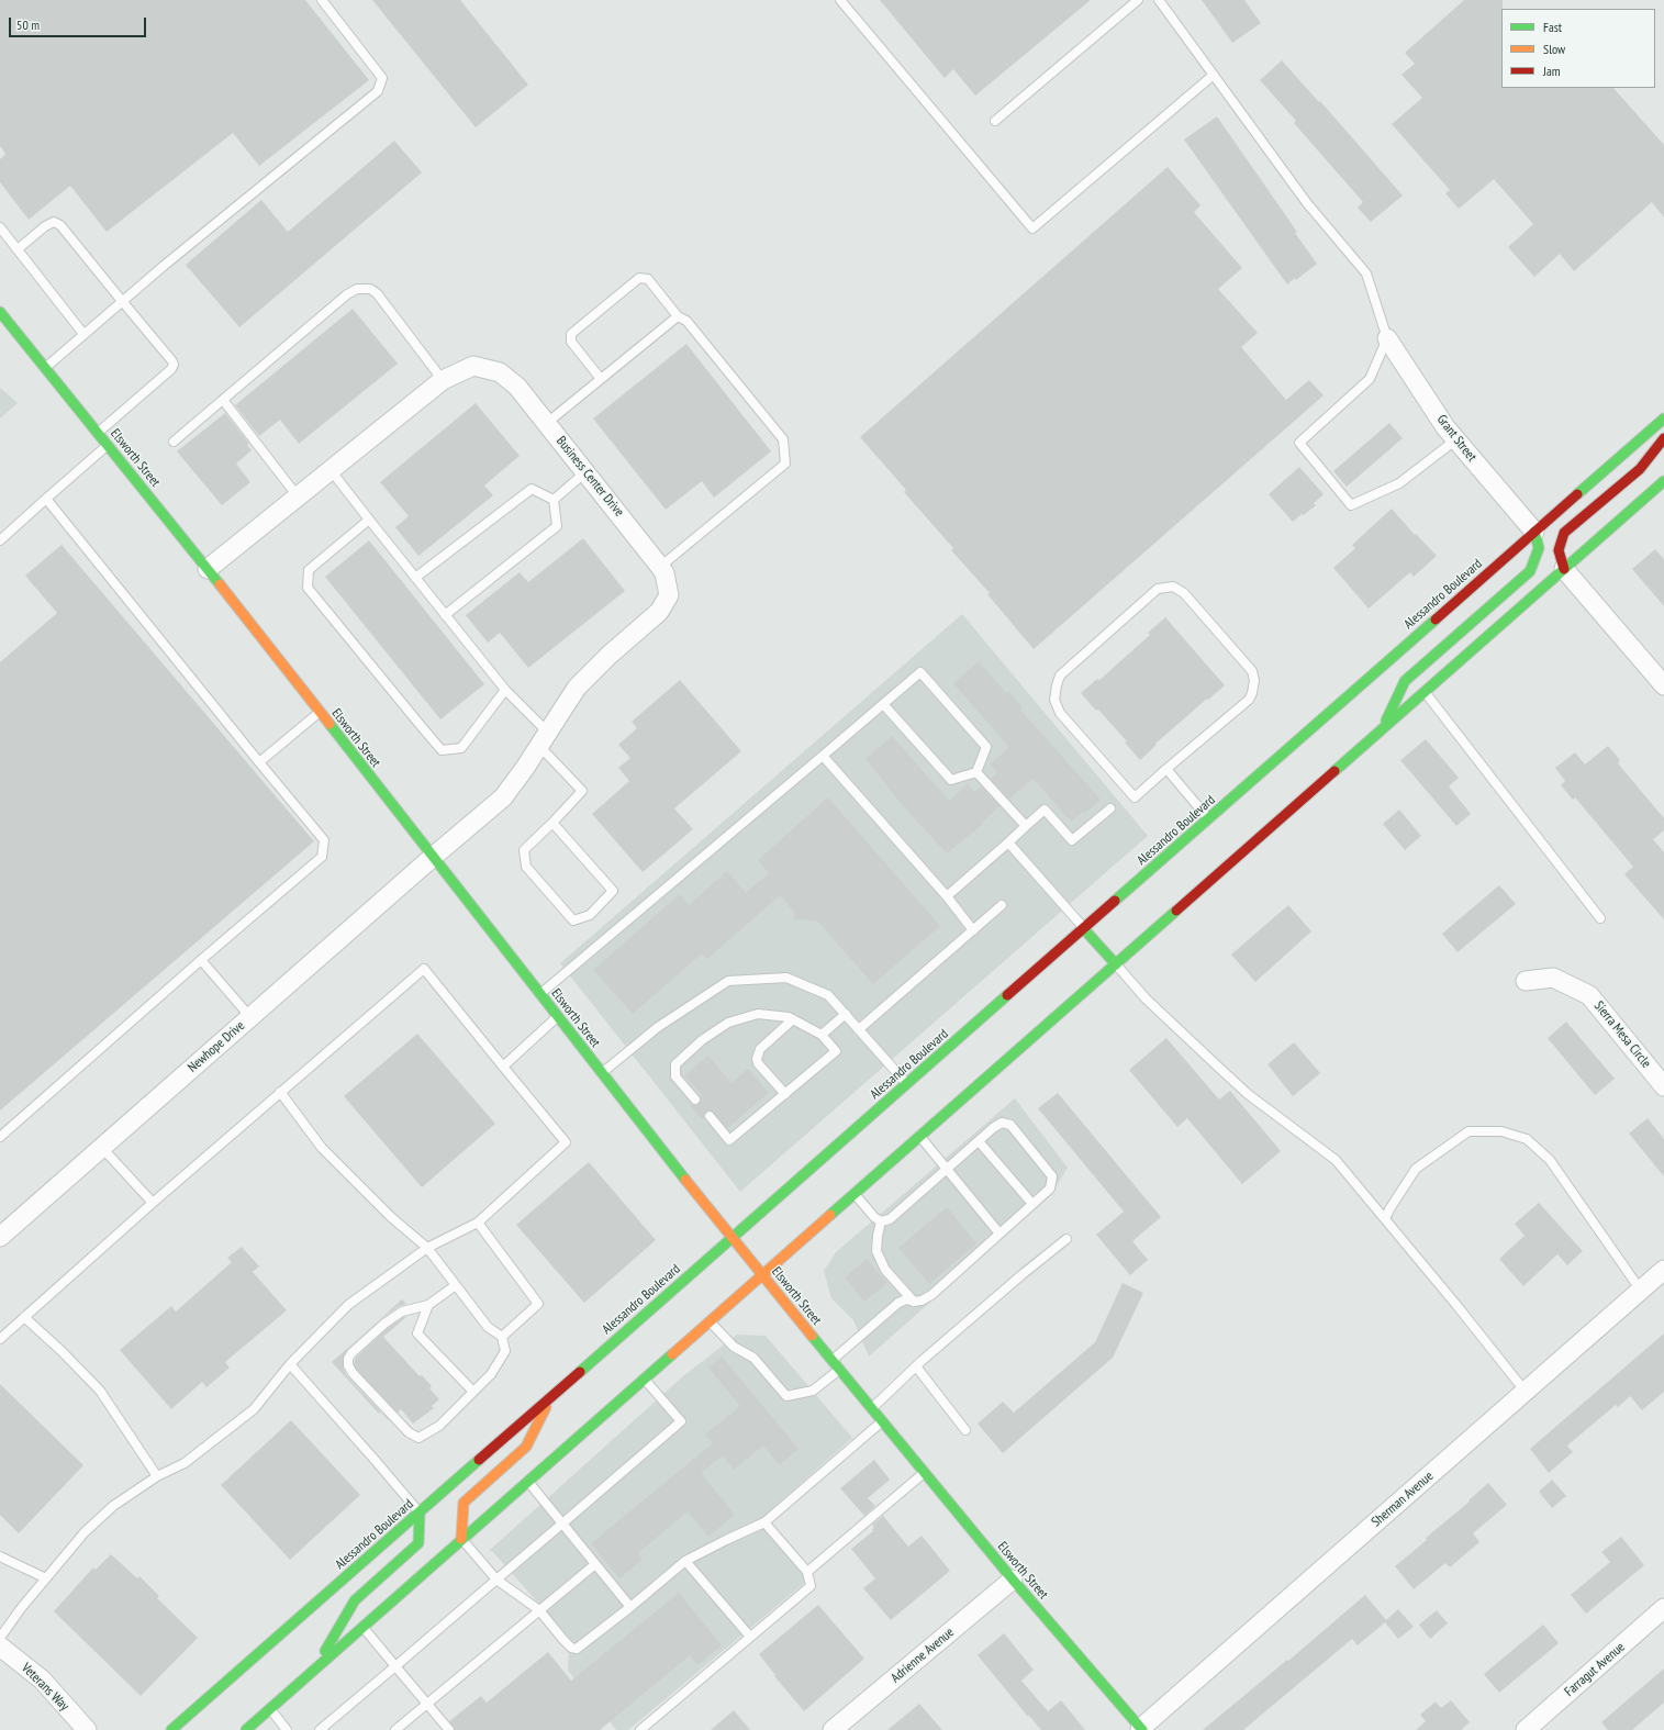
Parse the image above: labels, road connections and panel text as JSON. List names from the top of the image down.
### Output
{
  "streets": {
    "main road": ["Elsworth Street", "Alessandro Boulevard"],
    "street": [
      "Grant Street",
      "Business Center Drive",
      "Sierra Mesa Circle",
      "Newhope Drive",
      "Sherman Avenue",
      "Adrienne Avenue",
      "Farragut Avenue",
      "Veterans Way"
    ]
  },
  "crossings": [
    ["Grant Street", "Alessandro Boulevard"],
    ["Elsworth Street", "Business Center Drive"],
    ["Elsworth Street", "Alessandro Boulevard"],
    ["Elsworth Street", "Newhope Drive"],
    ["Elsworth Street", "Sherman Avenue"],
    ["Elsworth Street", "Adrienne Avenue"],
    ["Business Center Drive", "Newhope Drive"]
  ],
  "legend": ["Fast", "Slow", "Jam"],
  "scale_bar": "50 m"
}
